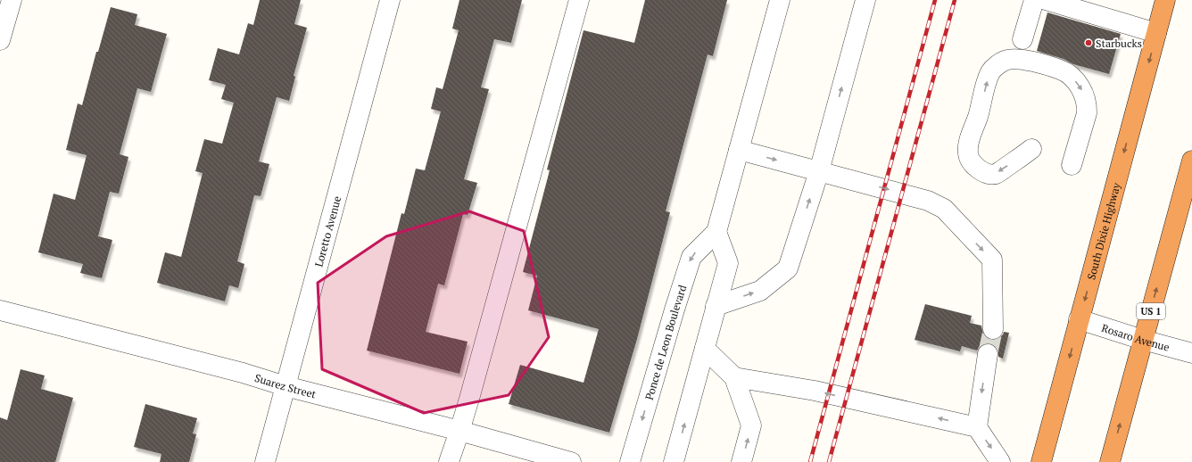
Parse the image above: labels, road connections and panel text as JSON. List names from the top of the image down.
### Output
{
  "streets": {
    "highway": ["South Dixie Highway", "US 1"],
    "street": [
      "Loretto Avenue",
      "Rosaro Avenue",
      "Ponce de Leon Boulevard",
      "Suarez Street"
    ]
  },
  "crossings": [
    ["Loretto Avenue", "Suarez Street"],
    ["South Dixie Highway", "Rosaro Avenue"],
    ["US 1", "Rosaro Avenue"]
  ],
  "places": ["Starbucks"]
}
